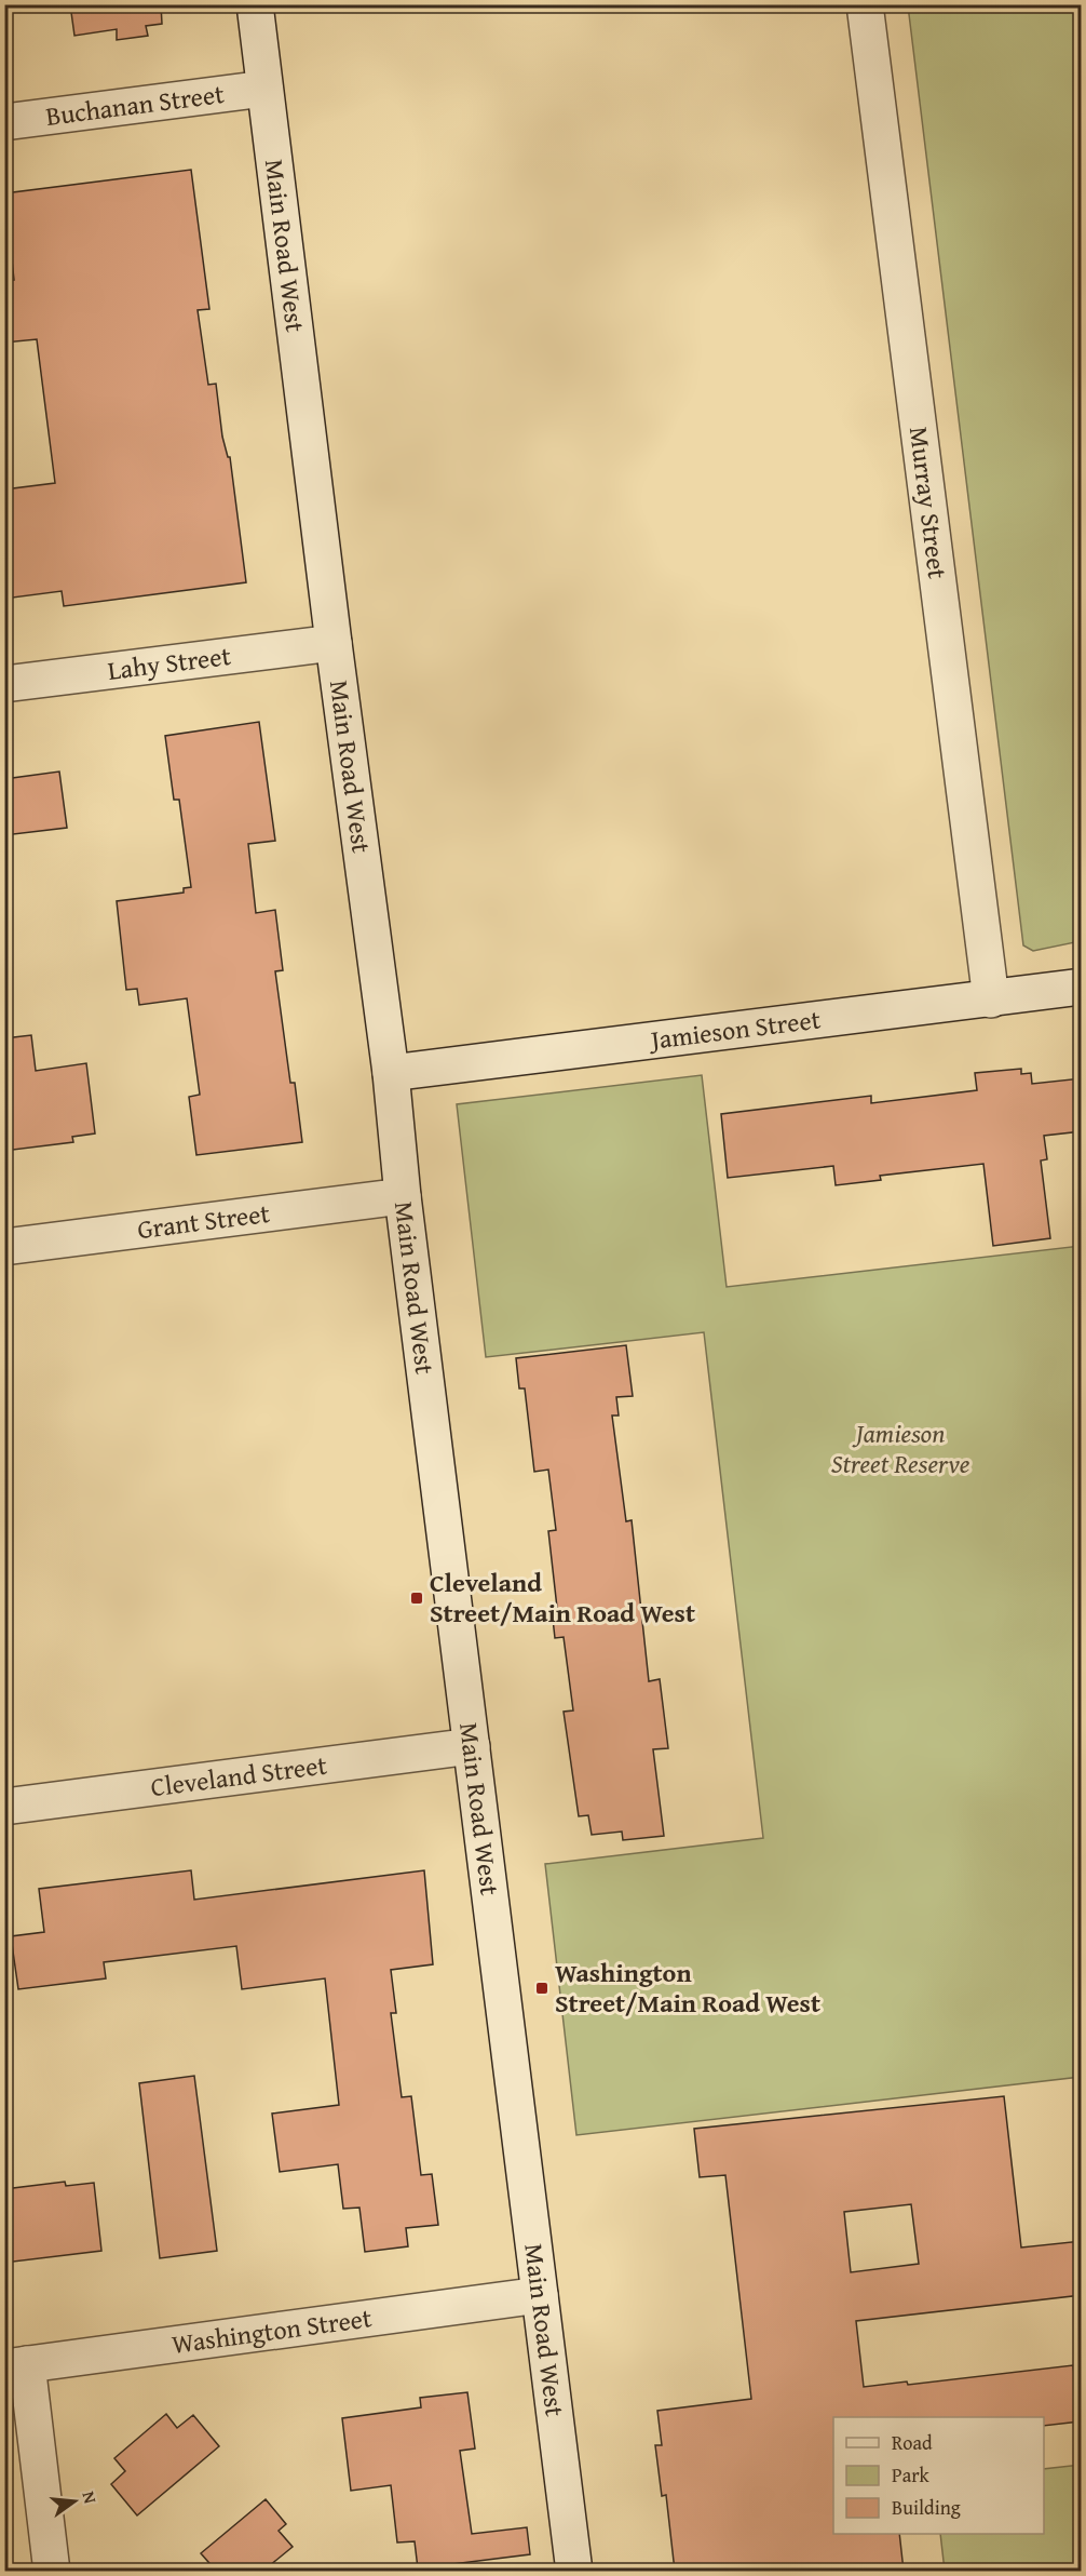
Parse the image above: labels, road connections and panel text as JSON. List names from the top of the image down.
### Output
{
  "streets": {
    "street": [
      "Buchanan Street",
      "Main Road West",
      "Murray Street",
      "Lahy Street",
      "Jamieson Street",
      "Grant Street",
      "Cleveland Street",
      "Washington Street"
    ]
  },
  "crossings": [
    ["Buchanan Street", "Main Road West"],
    ["Main Road West", "Lahy Street"],
    ["Main Road West", "Jamieson Street"],
    ["Main Road West", "Grant Street"],
    ["Main Road West", "Cleveland Street"],
    ["Main Road West", "Washington Street"],
    ["Murray Street", "Jamieson Street"]
  ],
  "parks": ["Jamieson Street Reserve"],
  "places": {
    "transit": ["Cleveland Street/Main Road West", "Washington Street/Main Road West"]
  },
  "legend": ["Road", "Park", "Building"],
  "north": "right"
}
